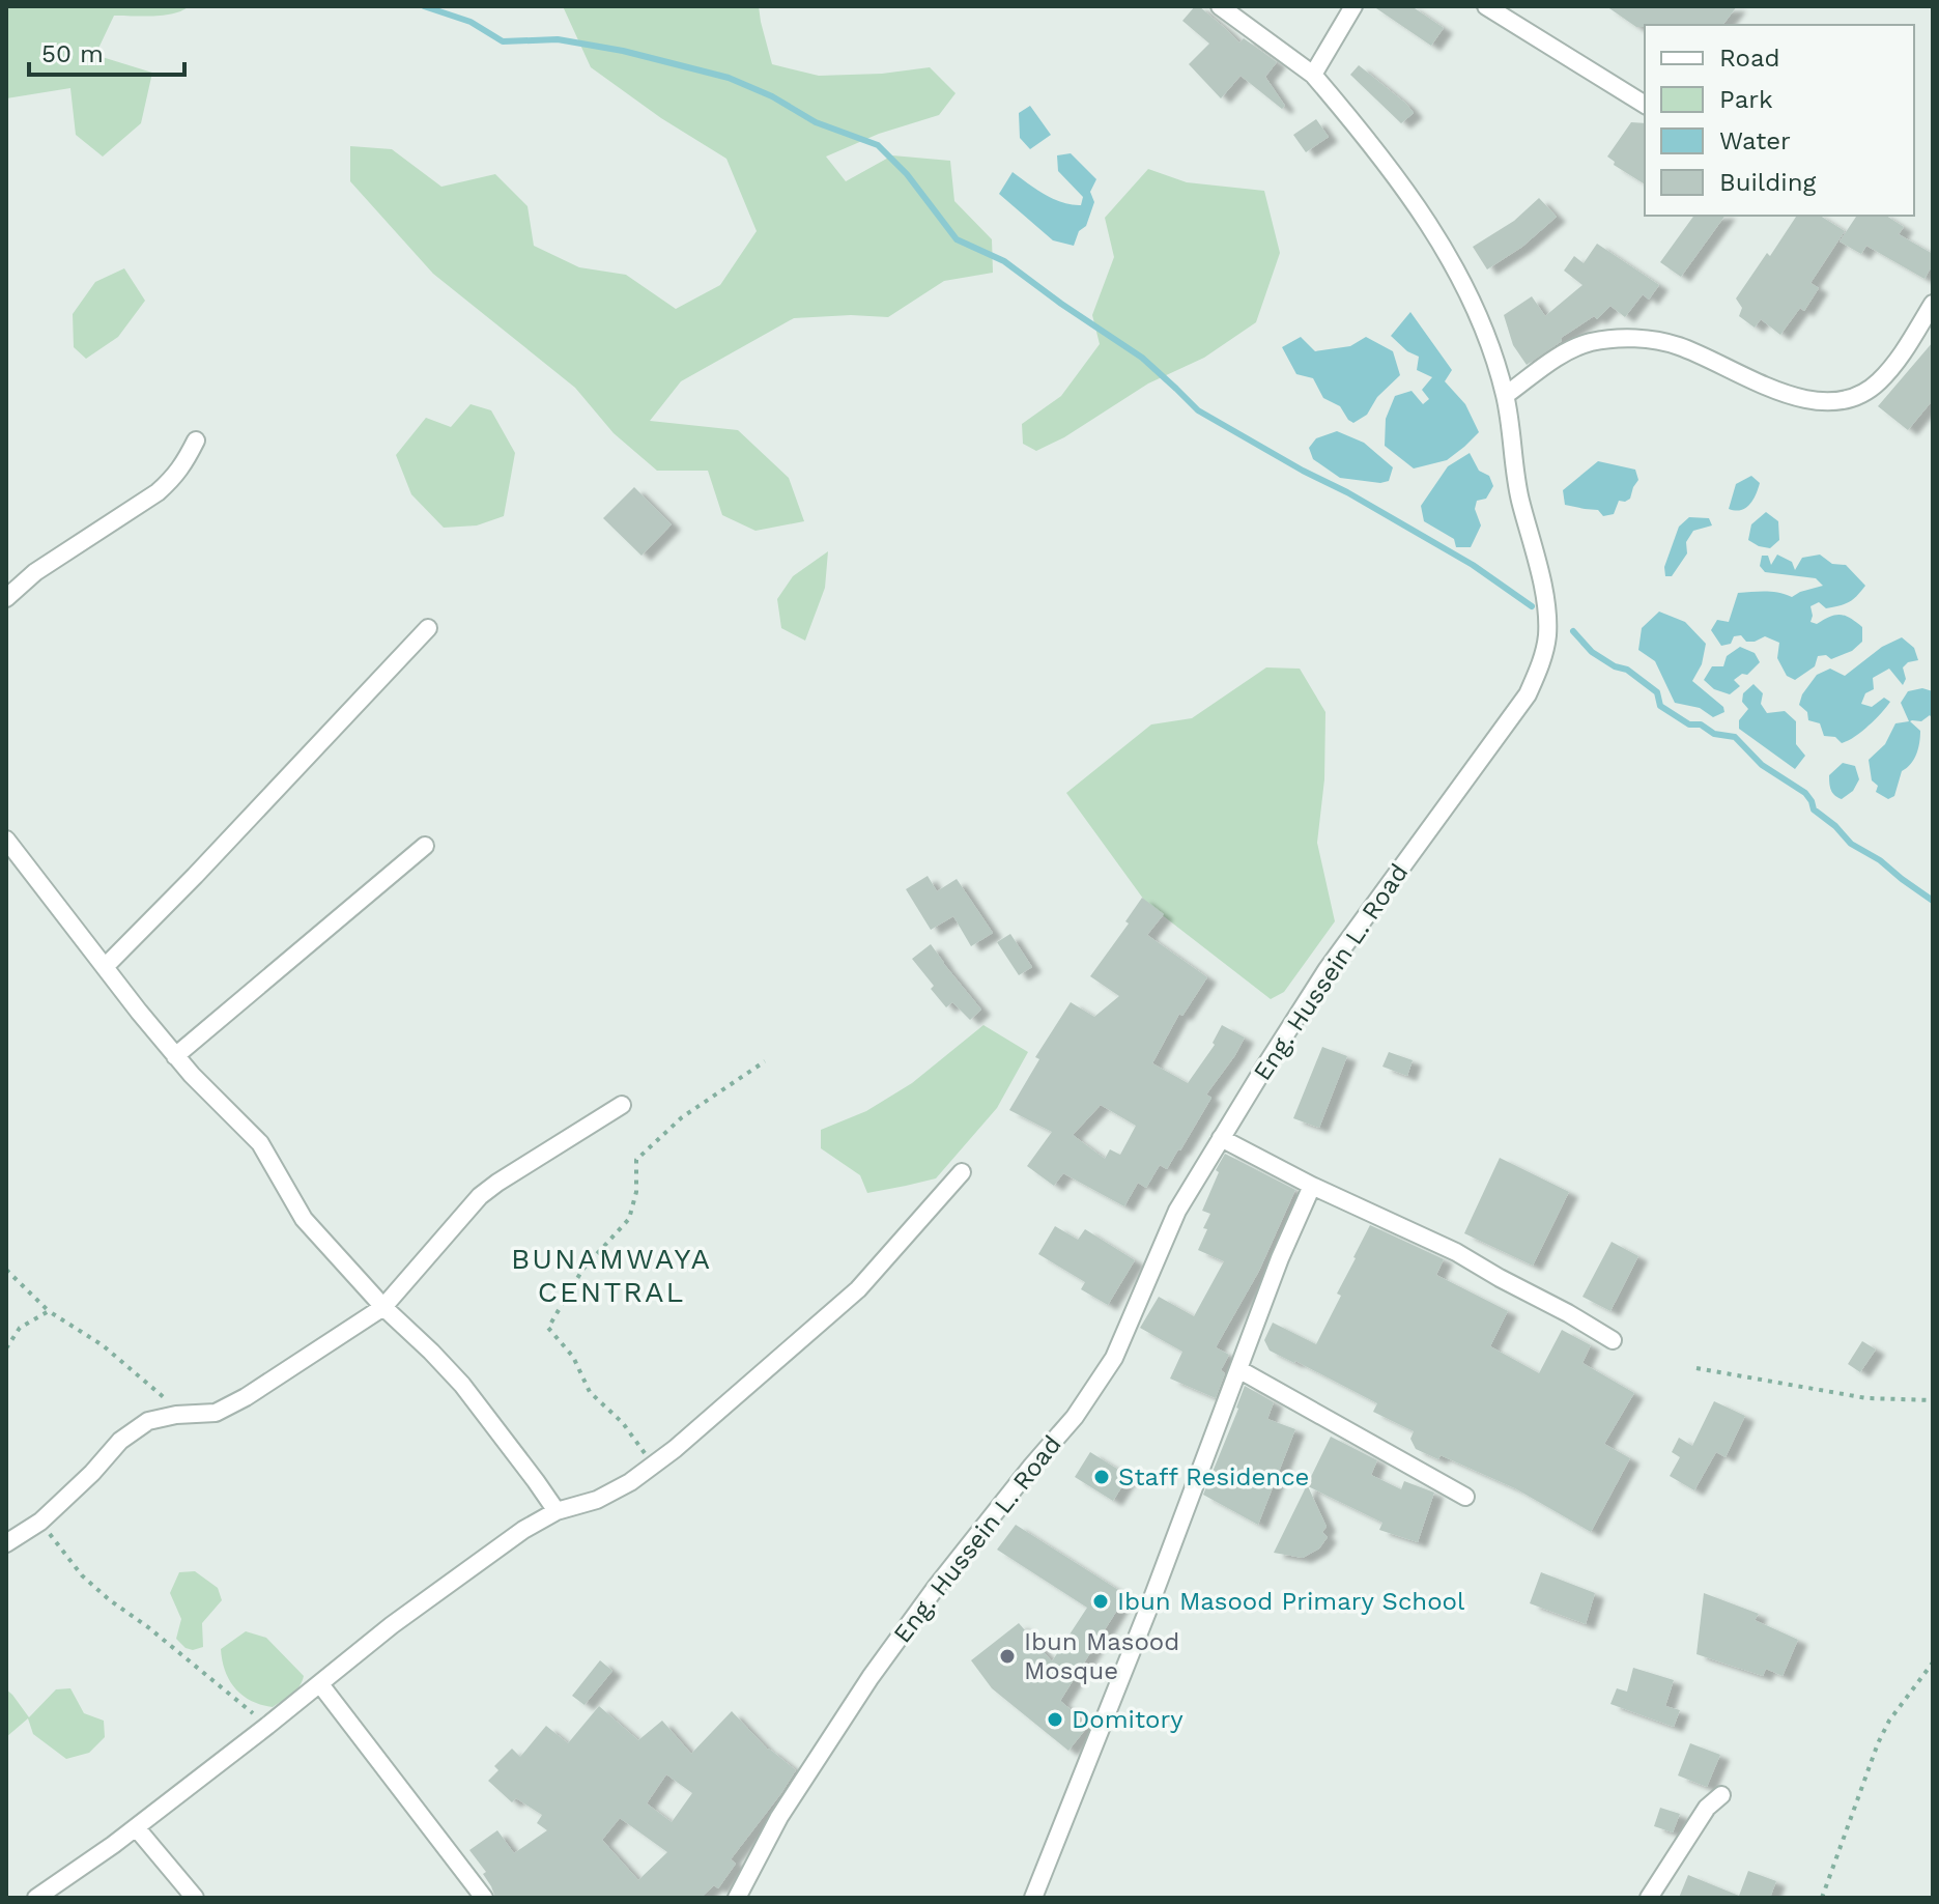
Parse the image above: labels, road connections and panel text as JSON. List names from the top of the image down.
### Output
{
  "streets": {
    "street": ["Eng. Hussein L. Road"]
  },
  "districts": ["BUNAMWAYA CENTRAL"],
  "places": [
    "Staff Residence",
    "Ibun Masood Primary School",
    "Ibun Masood Mosque",
    "Domitory"
  ],
  "legend": [
    "Road",
    "Park",
    "Water",
    "Building"
  ],
  "scale_bar": "50 m"
}
